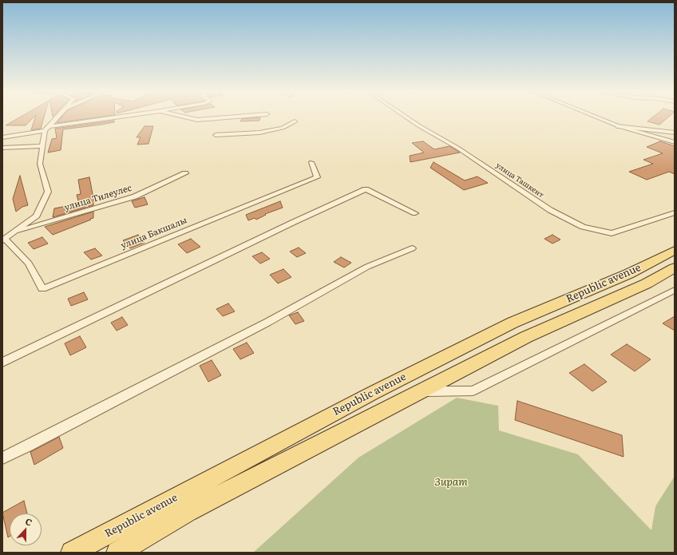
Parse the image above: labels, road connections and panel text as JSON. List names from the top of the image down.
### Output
{
  "streets": {
    "main road": ["Republic avenue"],
    "street": ["улица Ташкент", "улица Тилеулес", "улица Бакшалы"]
  },
  "parks": ["Зират"],
  "north": "top"
}
